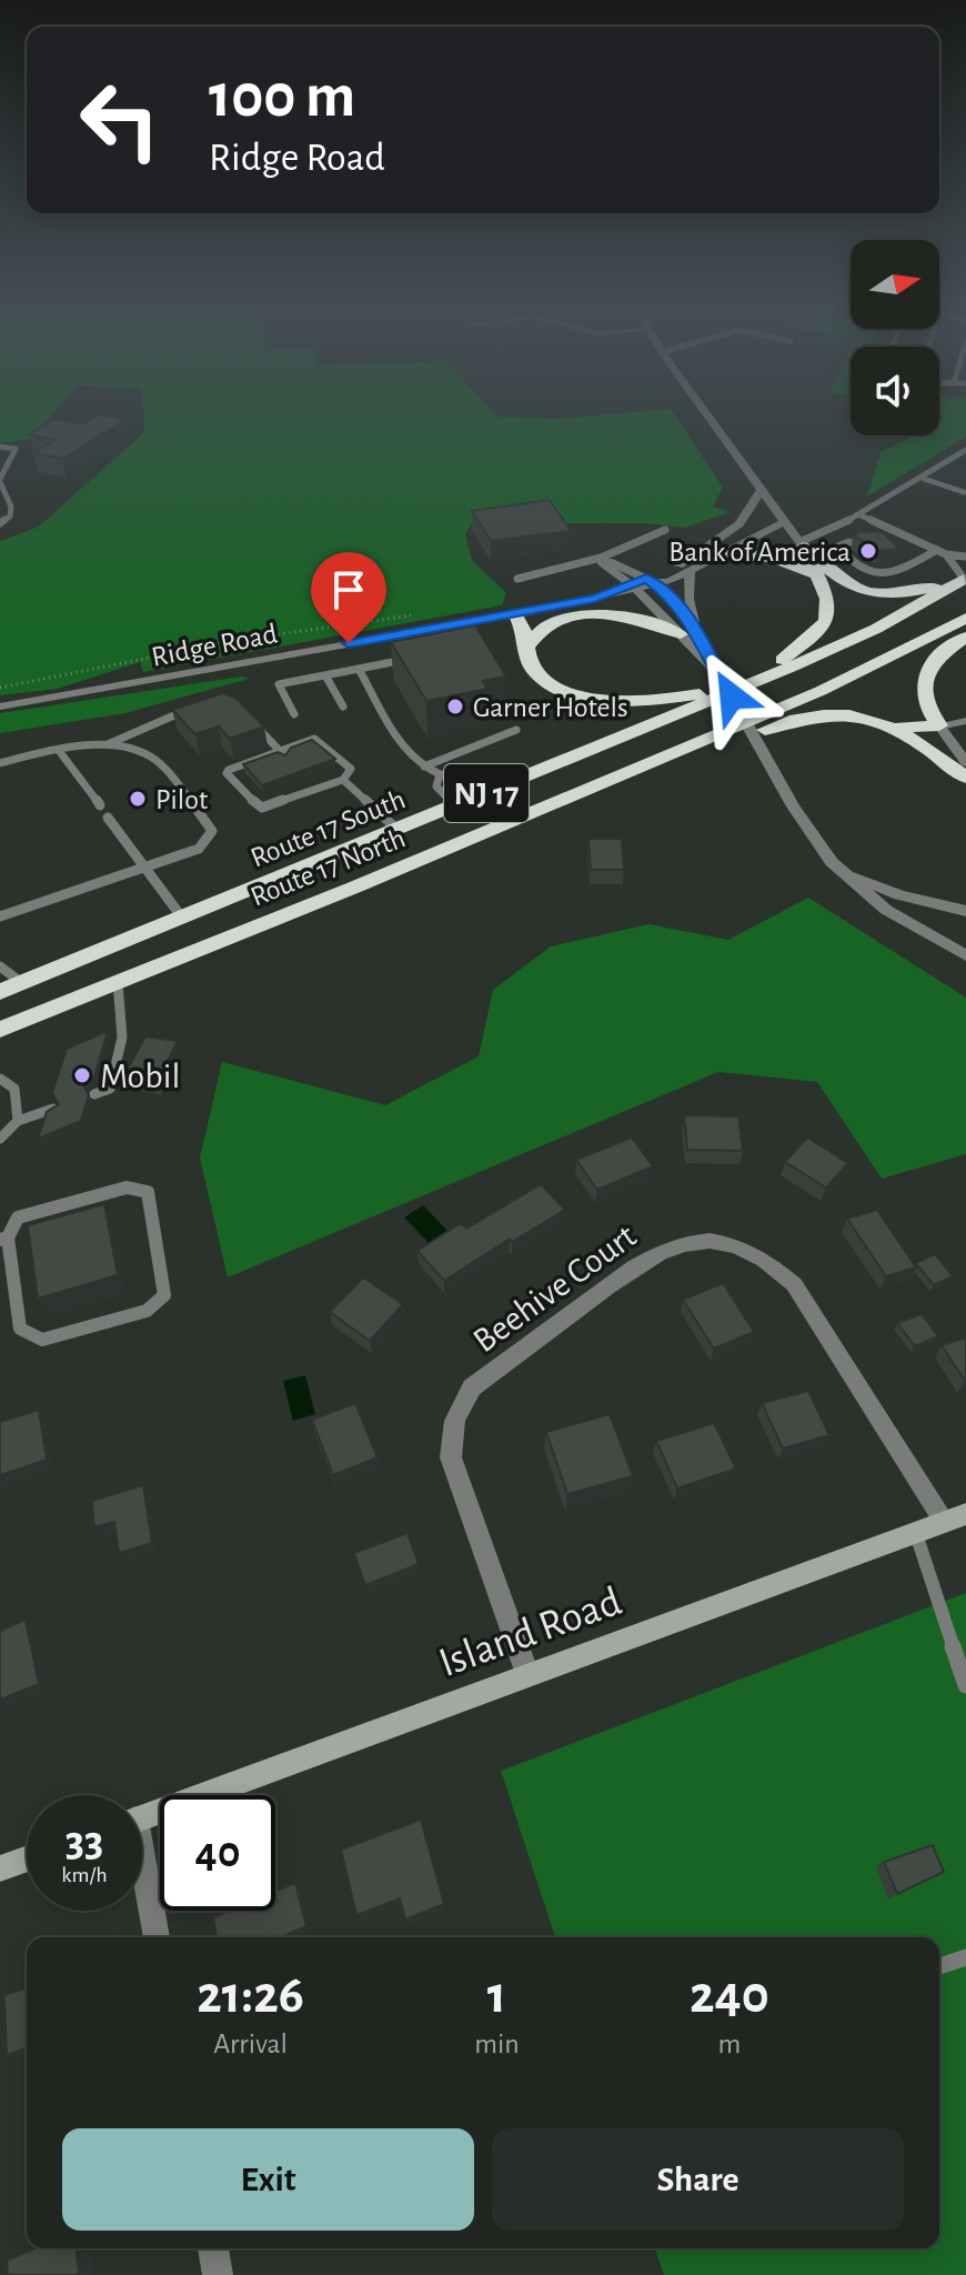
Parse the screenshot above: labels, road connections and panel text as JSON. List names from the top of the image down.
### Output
{
  "streets": {
    "highway": ["NJ 17", "Route 17 South", "Route 17 North"],
    "main road": ["Island Road"],
    "street": ["Ridge Road", "Beehive Court"]
  },
  "crossings": [
    ["Beehive Court", "Island Road"]
  ],
  "places": [
    "Bank of America",
    "Garner Hotels",
    "Pilot",
    "Mobil"
  ],
  "north": "right",
  "page": {
    "turn": ["100 m", "Ridge Road"],
    "speed": "33 km/h",
    "limit": "40",
    "eta": [
      "21:26",
      "Arrival",
      "1",
      "min",
      "240",
      "m"
    ],
    "buttons": ["Exit", "Share"]
  }
}
